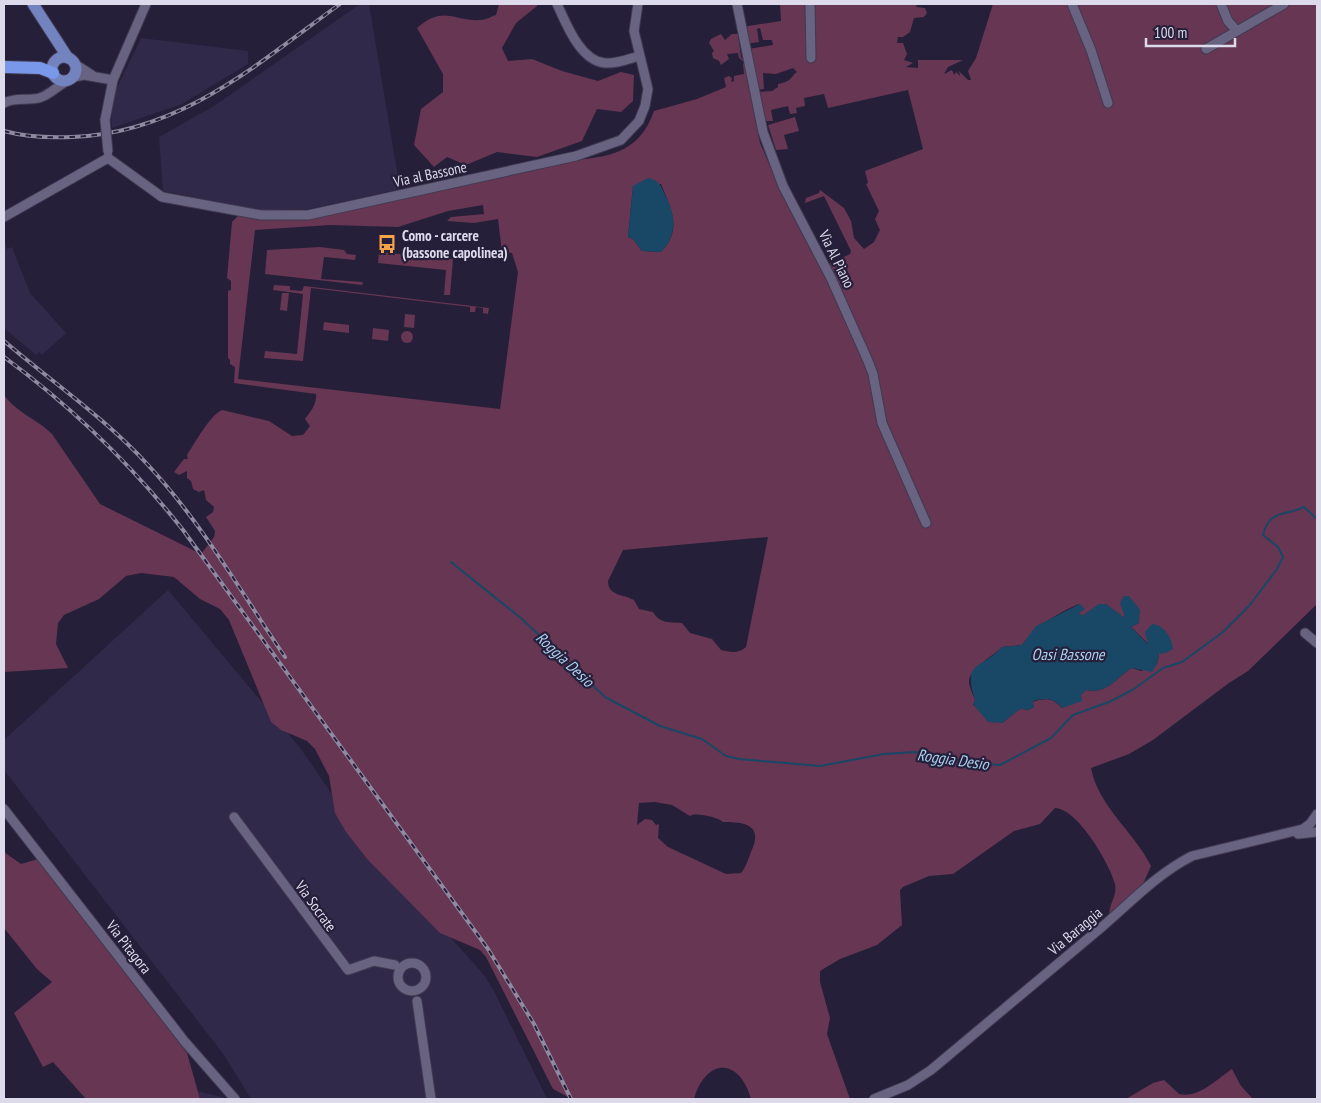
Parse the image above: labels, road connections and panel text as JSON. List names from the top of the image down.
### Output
{
  "streets": {
    "street": [
      "Via al Bassone",
      "Via Al Piano",
      "Via Socrate",
      "Via Baraggia",
      "Via Pitagora"
    ]
  },
  "water": ["Oasi Bassone", "Roggia Desio"],
  "places": {
    "bus stop": ["Como - carcere (bassone capolinea)"]
  },
  "scale_bar": "100 m"
}
